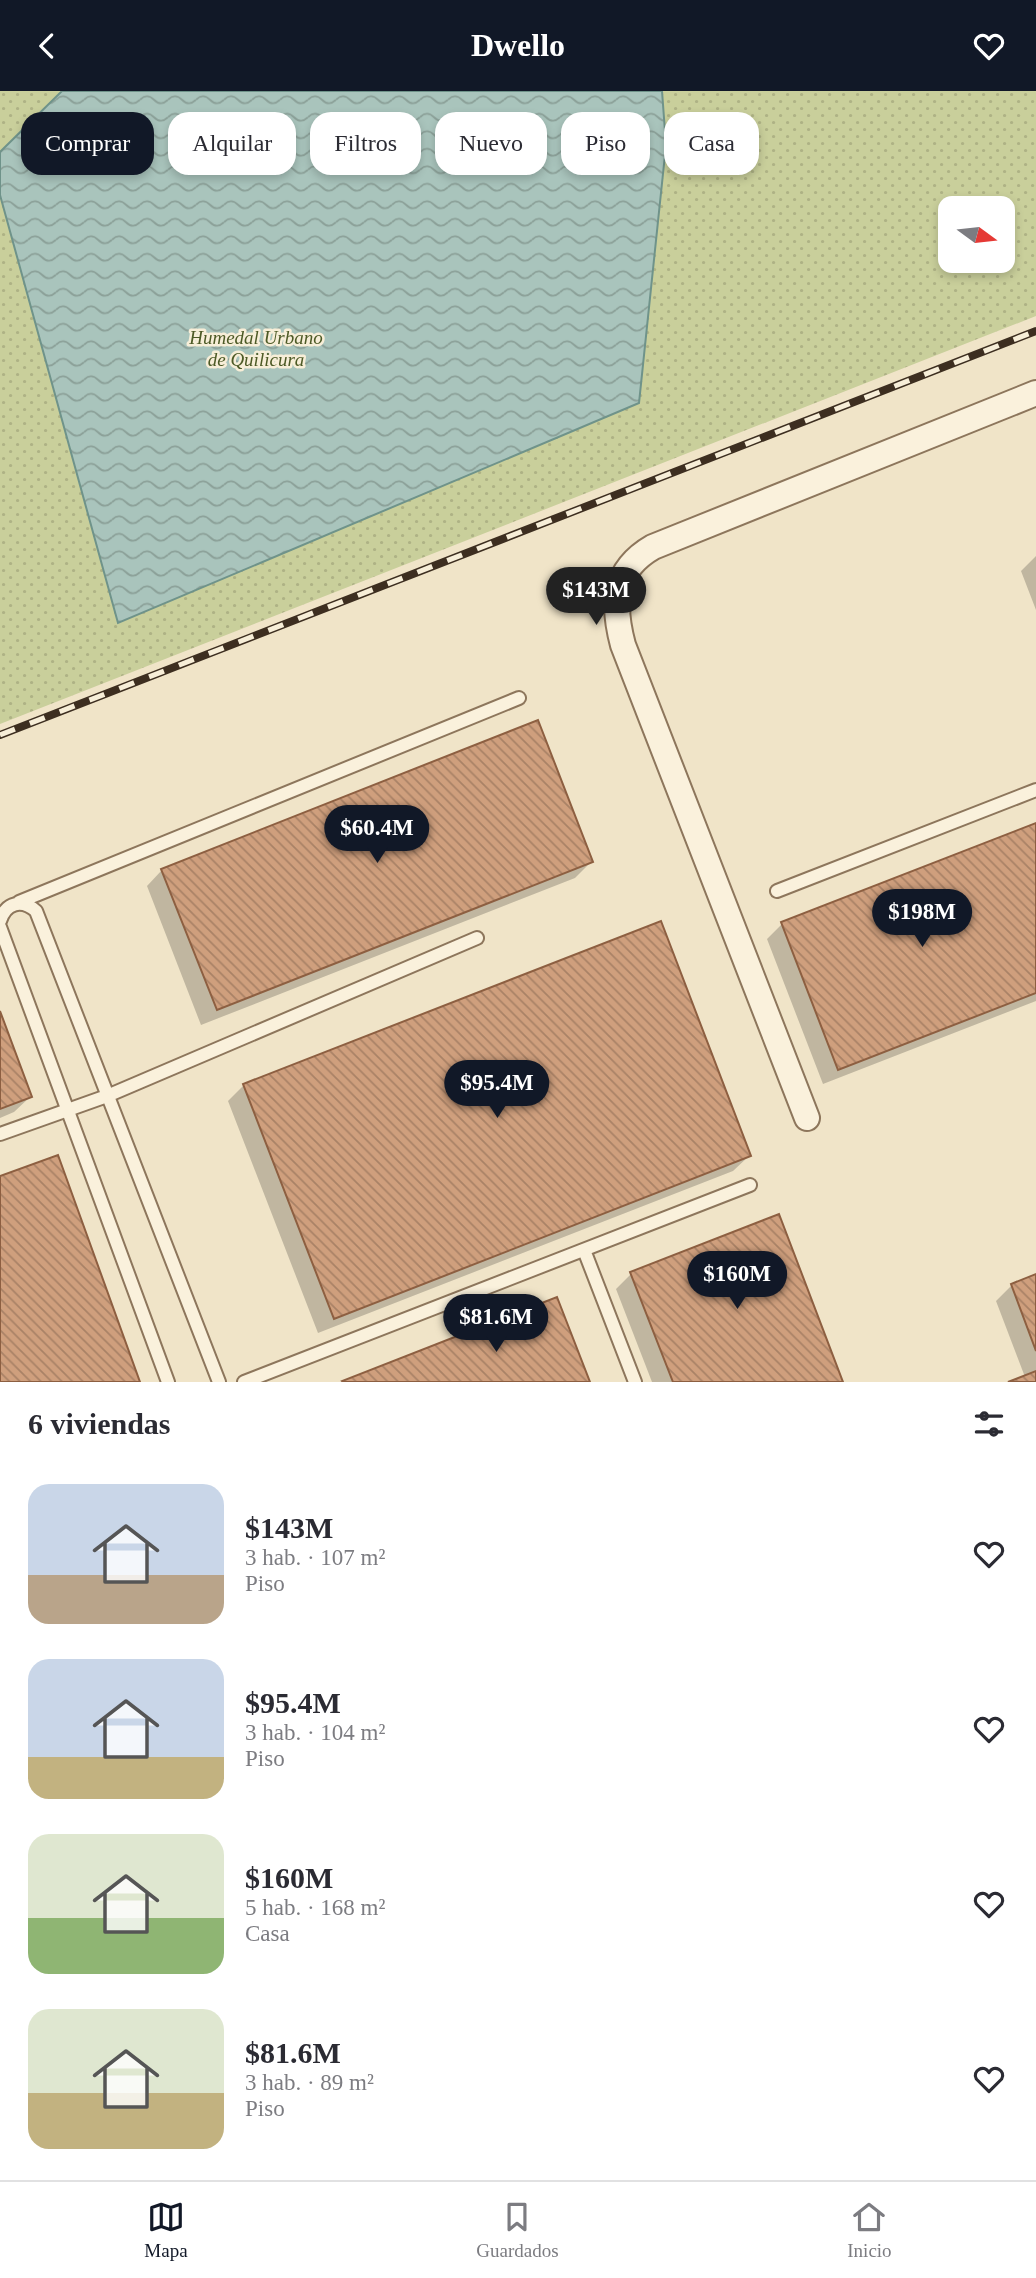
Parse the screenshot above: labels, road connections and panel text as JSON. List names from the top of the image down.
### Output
{
  "parks": ["Humedal Urbano de Quilicura"],
  "north": "right",
  "page": {
    "header": "Dwello",
    "chip": [
      "Comprar",
      "Alquilar",
      "Filtros",
      "Nuevo",
      "Piso",
      "Casa"
    ],
    "price": [
      "$143M",
      "$60.4M",
      "$198M",
      "$95.4M",
      "$160M",
      "$81.6M"
    ],
    "heading": "6 viviendas",
    "list": [
      {
        "name": "$143M",
        "note": "3 hab. · 107 m² · Piso"
      },
      {
        "name": "$95.4M",
        "note": "3 hab. · 104 m² · Piso"
      },
      {
        "name": "$160M",
        "note": "5 hab. · 168 m² · Casa"
      },
      {
        "name": "$81.6M",
        "note": "3 hab. · 89 m² · Piso"
      }
    ],
    "tabs": ["Mapa", "Guardados", "Inicio"]
  }
}
